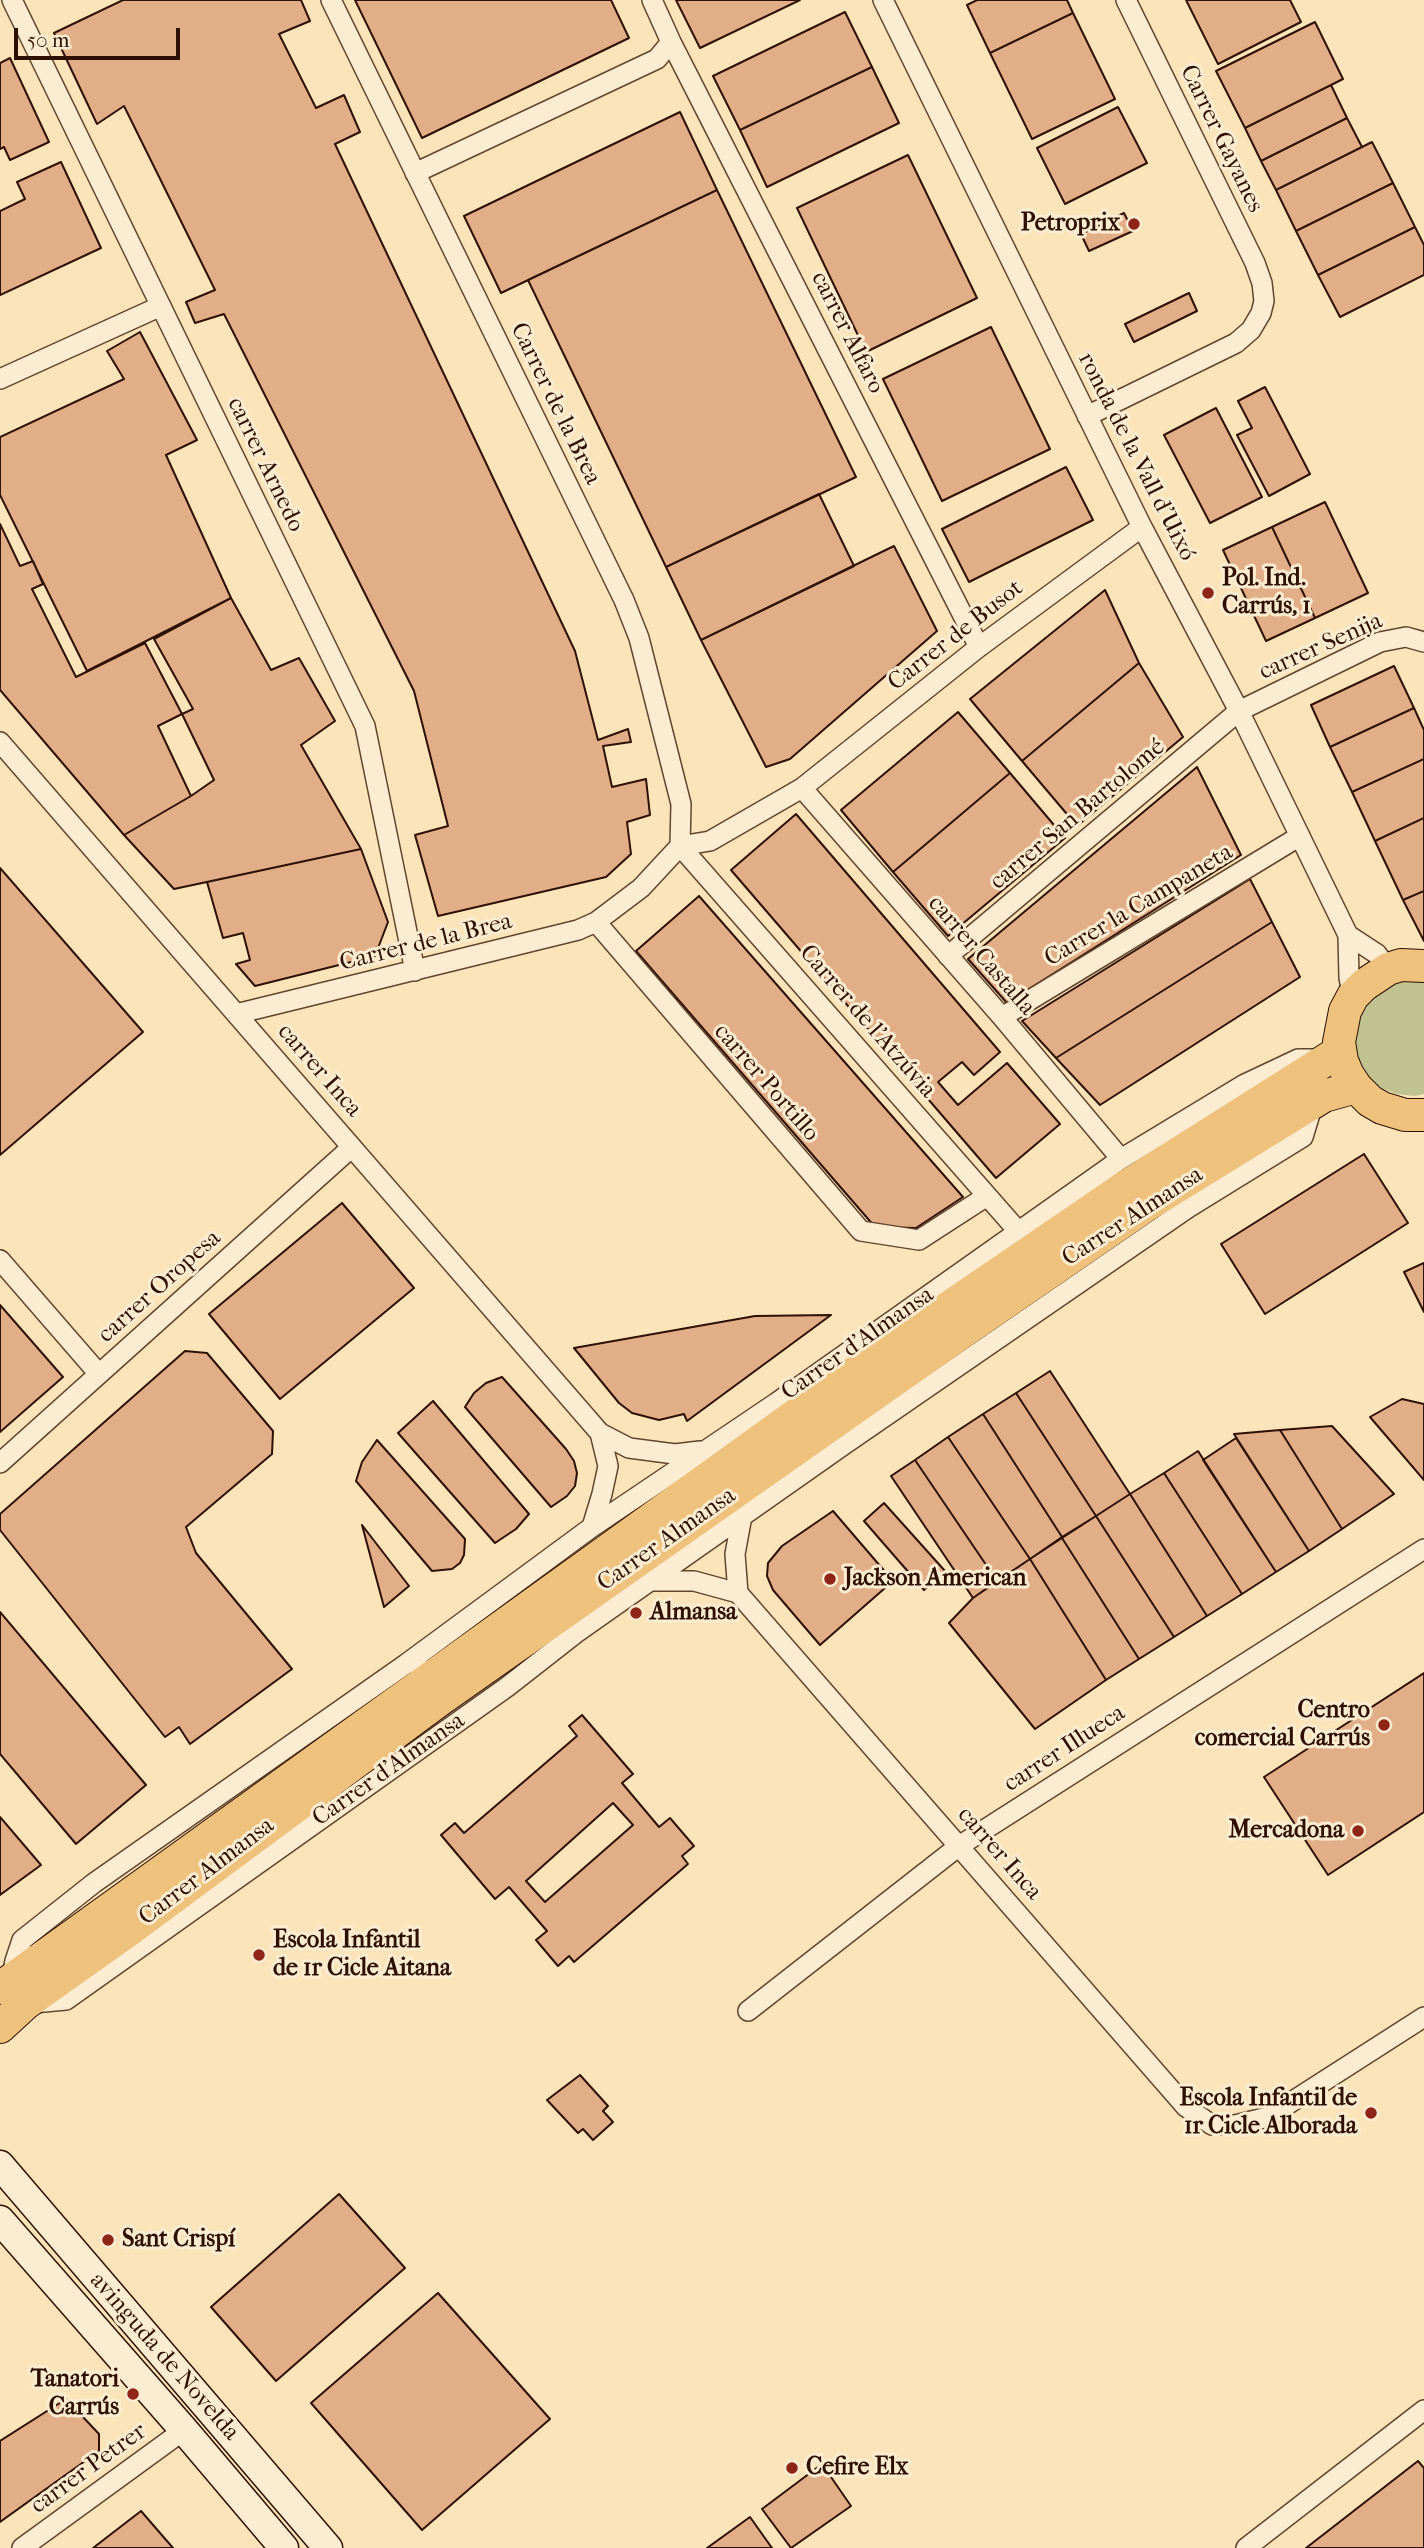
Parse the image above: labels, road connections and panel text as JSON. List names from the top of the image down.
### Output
{
  "streets": {
    "main road": ["Carrer Almansa", "Carrer d'Almansa", "avinguda de Novelda"],
    "street": [
      "Carrer Gayanes",
      "carrer Alfaro",
      "Carrer de la Brea",
      "ronda de la Vall d'Uixó",
      "carrer Arnedo",
      "Carrer de Busot",
      "carrer Senija",
      "carrer San Bartolomé",
      "Carrer la Campaneta",
      "carrer Castalla",
      "Carrer de l'Atzúvia",
      "carrer Inca",
      "carrer Portillo",
      "carrer Oropesa",
      "carrer Illueca",
      "carrer Petrer"
    ]
  },
  "crossings": [
    ["Carrer Gayanes", "ronda de la Vall d'Uixó"],
    ["carrer Alfaro", "Carrer de Busot"],
    ["Carrer de la Brea", "carrer Arnedo"],
    ["Carrer de la Brea", "Carrer de l'Atzúvia"],
    ["Carrer de la Brea", "carrer Inca"],
    ["Carrer de la Brea", "carrer Portillo"],
    ["ronda de la Vall d'Uixó", "Carrer de Busot"],
    ["ronda de la Vall d'Uixó", "carrer Senija"],
    ["ronda de la Vall d'Uixó", "carrer San Bartolomé"],
    ["ronda de la Vall d'Uixó", "Carrer la Campaneta"],
    ["Carrer de Busot", "carrer Castalla"],
    ["carrer Senija", "carrer San Bartolomé"],
    ["carrer San Bartolomé", "carrer Castalla"],
    ["Carrer la Campaneta", "carrer Castalla"],
    ["carrer Castalla", "Carrer d'Almansa"],
    ["Carrer de l'Atzúvia", "carrer Portillo"],
    ["Carrer de l'Atzúvia", "Carrer d'Almansa"],
    ["carrer Inca", "carrer Oropesa"],
    ["carrer Inca", "carrer Illueca"],
    ["Carrer Almansa", "Carrer d'Almansa"],
    ["avinguda de Novelda", "carrer Petrer"]
  ],
  "places": [
    "Petroprix",
    "Pol. Ind. Carrús, 1",
    "Jackson American",
    "Almansa",
    "Centro comercial Carrús",
    "Mercadona",
    "Escola Infantil de 1r Cicle Aitana",
    "Escola Infantil de 1r Cicle Alborada",
    "Sant Crispí",
    "Tanatori Carrús",
    "Cefire Elx"
  ],
  "scale_bar": "50 m"
}
